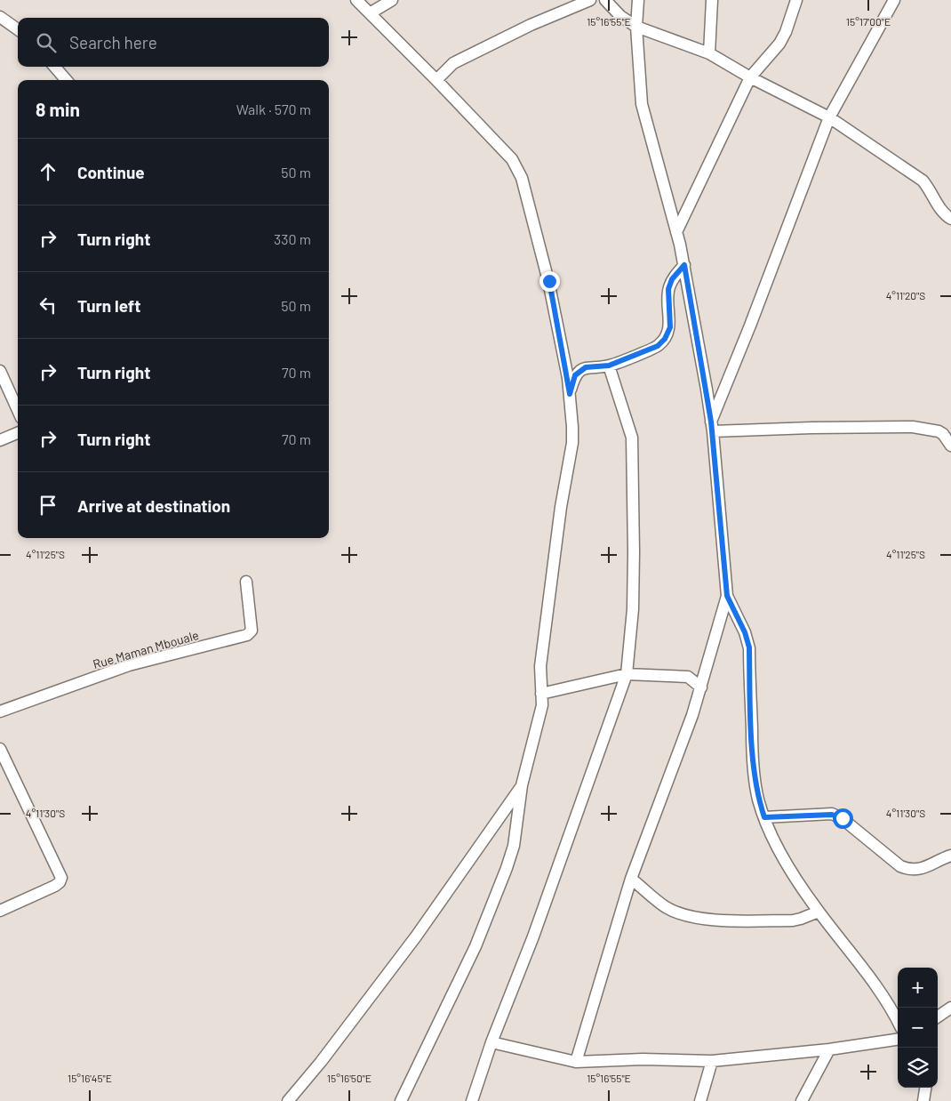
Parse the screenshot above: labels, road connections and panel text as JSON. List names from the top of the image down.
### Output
{
  "streets": {
    "street": ["Rue Maman Mbouale"]
  },
  "page": {
    "search": "Search here",
    "heading": ["8 min", "Walk · 570 m"],
    "list": [
      ["Continue", "50 m"],
      ["Turn right", "330 m"],
      ["Turn left", "50 m"],
      ["Turn right", "70 m"],
      ["Turn right", "70 m"],
      "Arrive at destination"
    ],
    "map_buttons": ["+", "−"]
  },
  "coordinates": [
    "15°16'55\"E",
    "15°17'00\"E",
    "4°11'20\"S",
    "4°11'25\"S",
    "4°11'30\"S",
    "15°16'45\"E",
    "15°16'50\"E"
  ]
}
